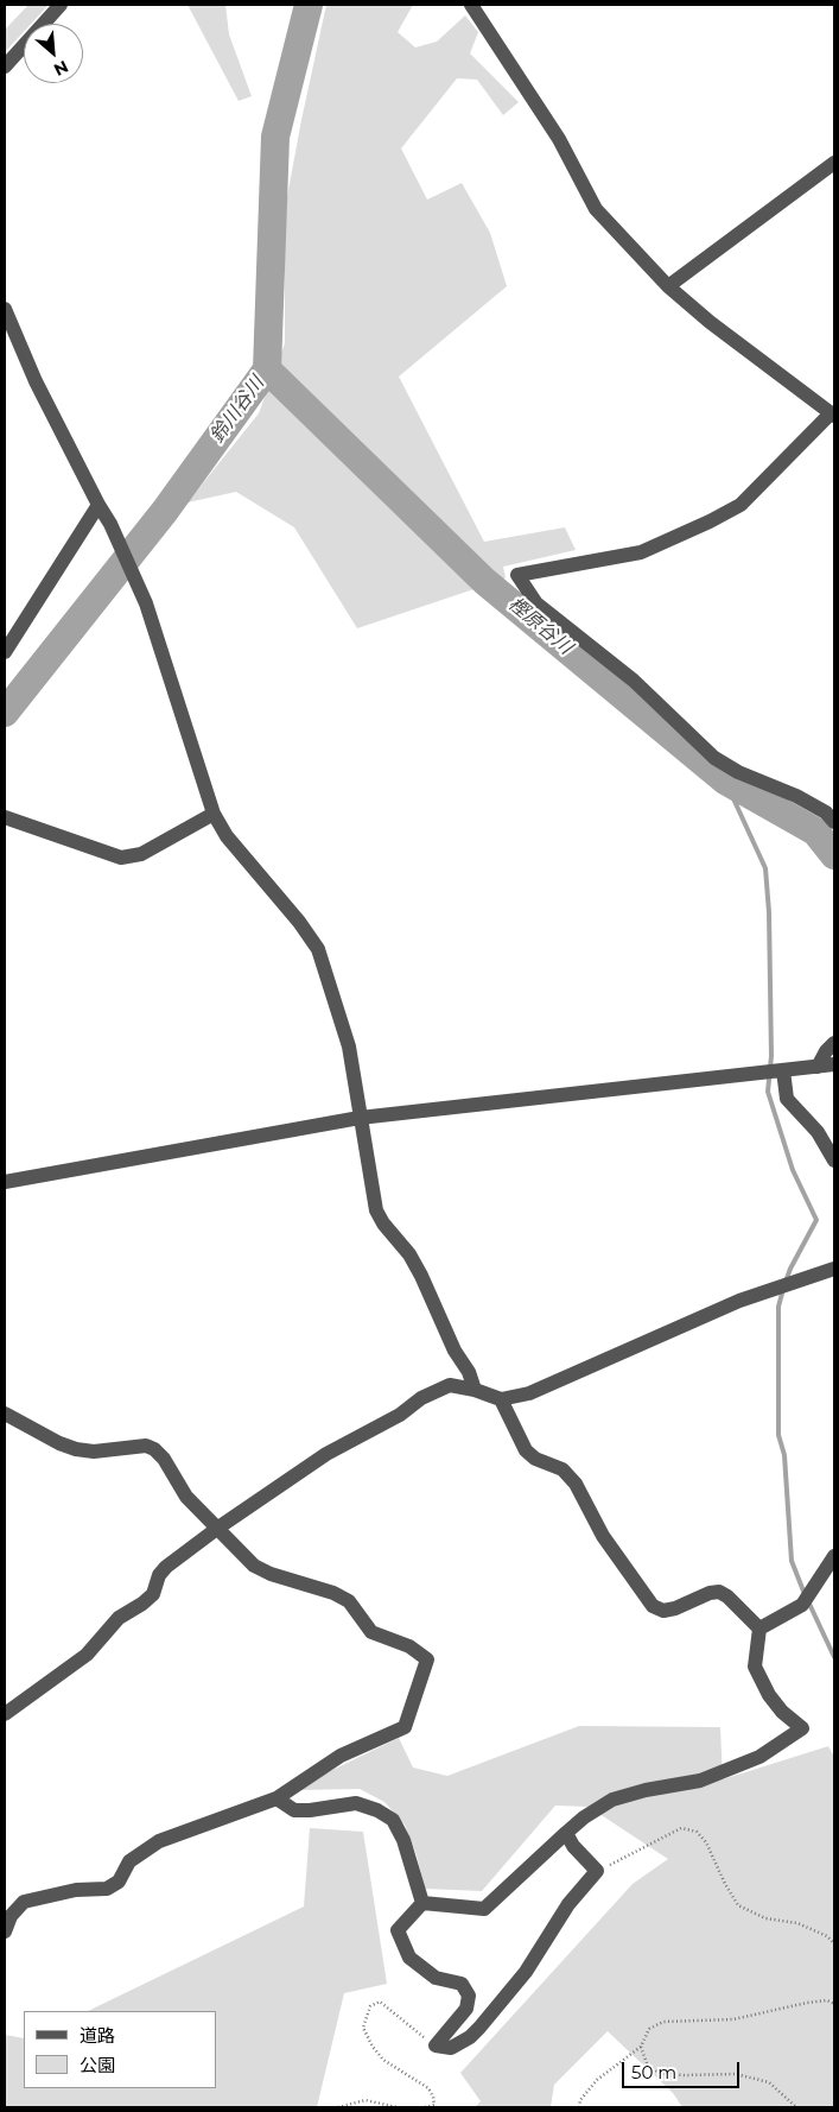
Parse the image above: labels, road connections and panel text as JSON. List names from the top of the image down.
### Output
{
  "water": ["鈴川谷川", "樫原谷川"],
  "legend": ["道路", "公園"],
  "scale_bar": "50 m",
  "north": "bottom right"
}
